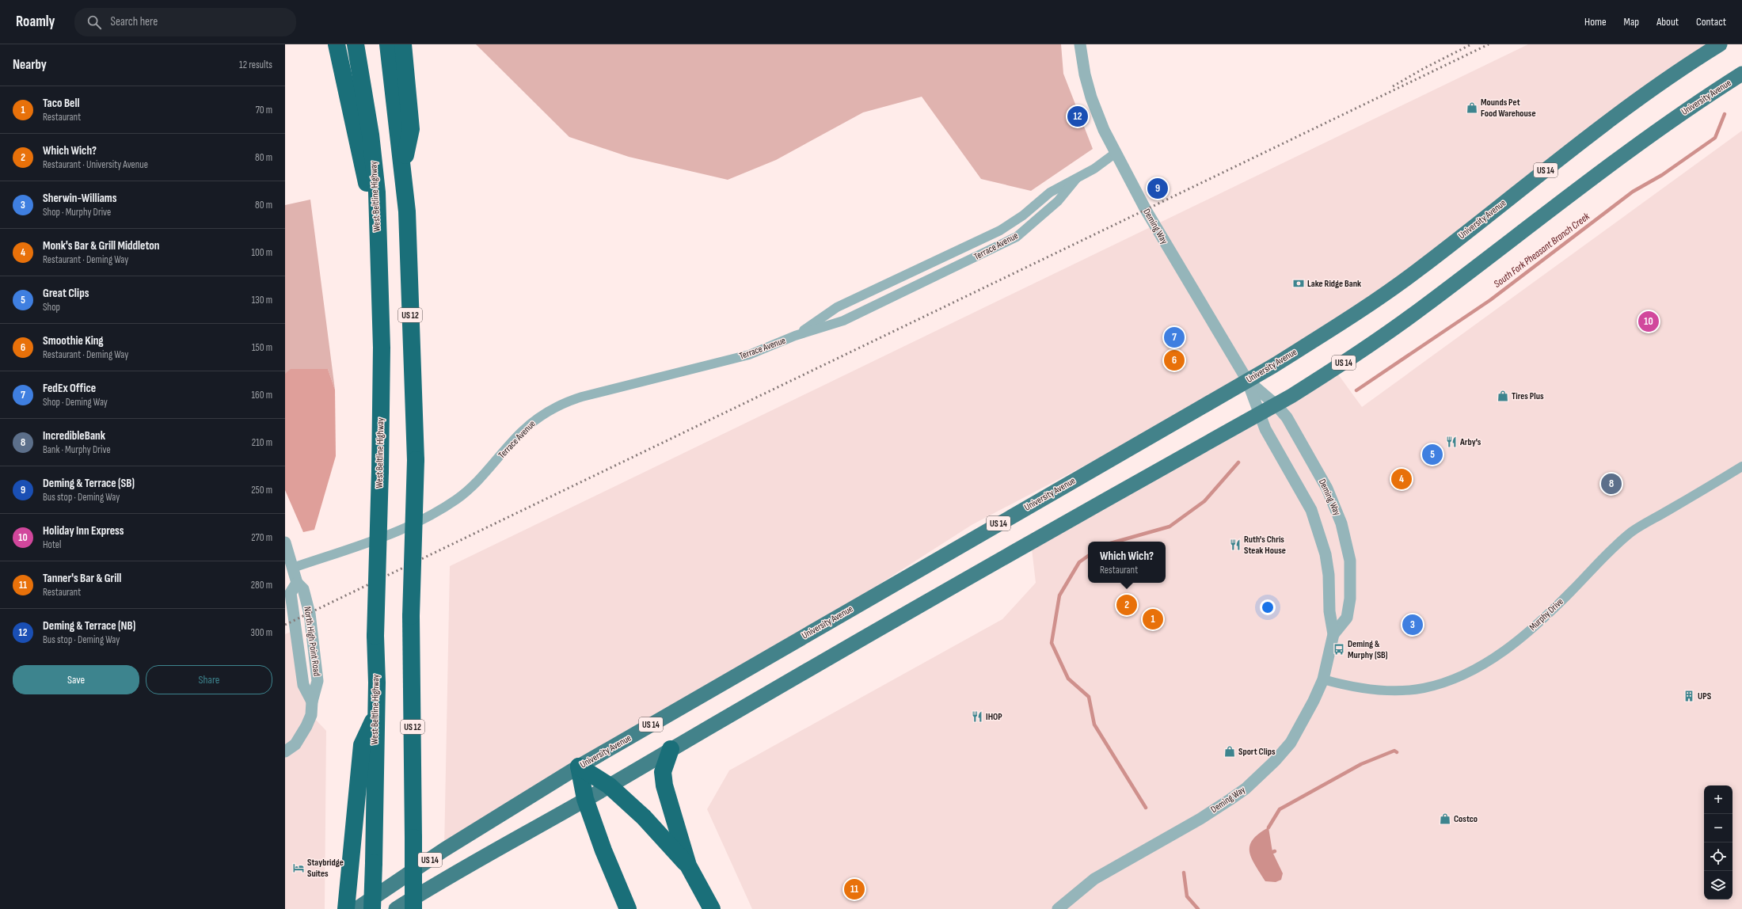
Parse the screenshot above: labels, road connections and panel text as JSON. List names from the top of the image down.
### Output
{
  "streets": {
    "highway": ["West Beltline Highway", "US 12"],
    "main road": ["University Avenue", "US 14"],
    "street": [
      "Deming Way",
      "Terrace Avenue",
      "Murphy Drive",
      "North High Point Road"
    ]
  },
  "crossings": [
    ["University Avenue", "Deming Way"],
    ["Deming Way", "Terrace Avenue"],
    ["Deming Way", "Murphy Drive"],
    ["Terrace Avenue", "North High Point Road"]
  ],
  "water": ["South Fork Pheasant Branch Creek"],
  "places": {
    "shop": [
      "Mounds Pet Food Warehouse",
      "Tires Plus",
      "Sport Clips",
      "Costco"
    ],
    "bank": ["Lake Ridge Bank"],
    "restaurant": ["Arby's", "Ruth's Chris Steak House", "IHOP"],
    "bus stop": ["Deming & Murphy (SB)"],
    "building": ["UPS"],
    "hotel": ["Staybridge Suites"]
  },
  "page": {
    "header": "Roamly",
    "search": "Search here",
    "nav": [
      "Home",
      "Map",
      "About",
      "Contact"
    ],
    "heading": ["Nearby", "12 results"],
    "list": [
      {
        "mark": "1",
        "name": "Taco Bell",
        "note": "Restaurant",
        "value": "70 m"
      },
      {
        "mark": "2",
        "name": "Which Wich?",
        "note": "Restaurant · University Avenue",
        "value": "80 m"
      },
      {
        "mark": "3",
        "name": "Sherwin-Williams",
        "note": "Shop · Murphy Drive",
        "value": "80 m"
      },
      {
        "mark": "4",
        "name": "Monk's Bar & Grill Middleton",
        "note": "Restaurant · Deming Way",
        "value": "100 m"
      },
      {
        "mark": "5",
        "name": "Great Clips",
        "note": "Shop",
        "value": "130 m"
      },
      {
        "mark": "6",
        "name": "Smoothie King",
        "note": "Restaurant · Deming Way",
        "value": "150 m"
      },
      {
        "mark": "7",
        "name": "FedEx Office",
        "note": "Shop · Deming Way",
        "value": "160 m"
      },
      {
        "mark": "8",
        "name": "IncredibleBank",
        "note": "Bank · Murphy Drive",
        "value": "210 m"
      },
      {
        "mark": "9",
        "name": "Deming & Terrace (SB)",
        "note": "Bus stop · Deming Way",
        "value": "250 m"
      },
      {
        "mark": "10",
        "name": "Holiday Inn Express",
        "note": "Hotel",
        "value": "270 m"
      },
      {
        "mark": "11",
        "name": "Tanner's Bar & Grill",
        "note": "Restaurant",
        "value": "280 m"
      },
      {
        "mark": "12",
        "name": "Deming & Terrace (NB)",
        "note": "Bus stop · Deming Way",
        "value": "300 m"
      }
    ],
    "pins": [
      "12",
      "9",
      "10",
      "7",
      "6",
      "5",
      "4",
      "8",
      "2",
      "1",
      "3",
      "11"
    ],
    "popup": ["Which Wich?", "Restaurant"],
    "buttons": ["Save", "Share"],
    "map_buttons": ["+", "−"]
  }
}
